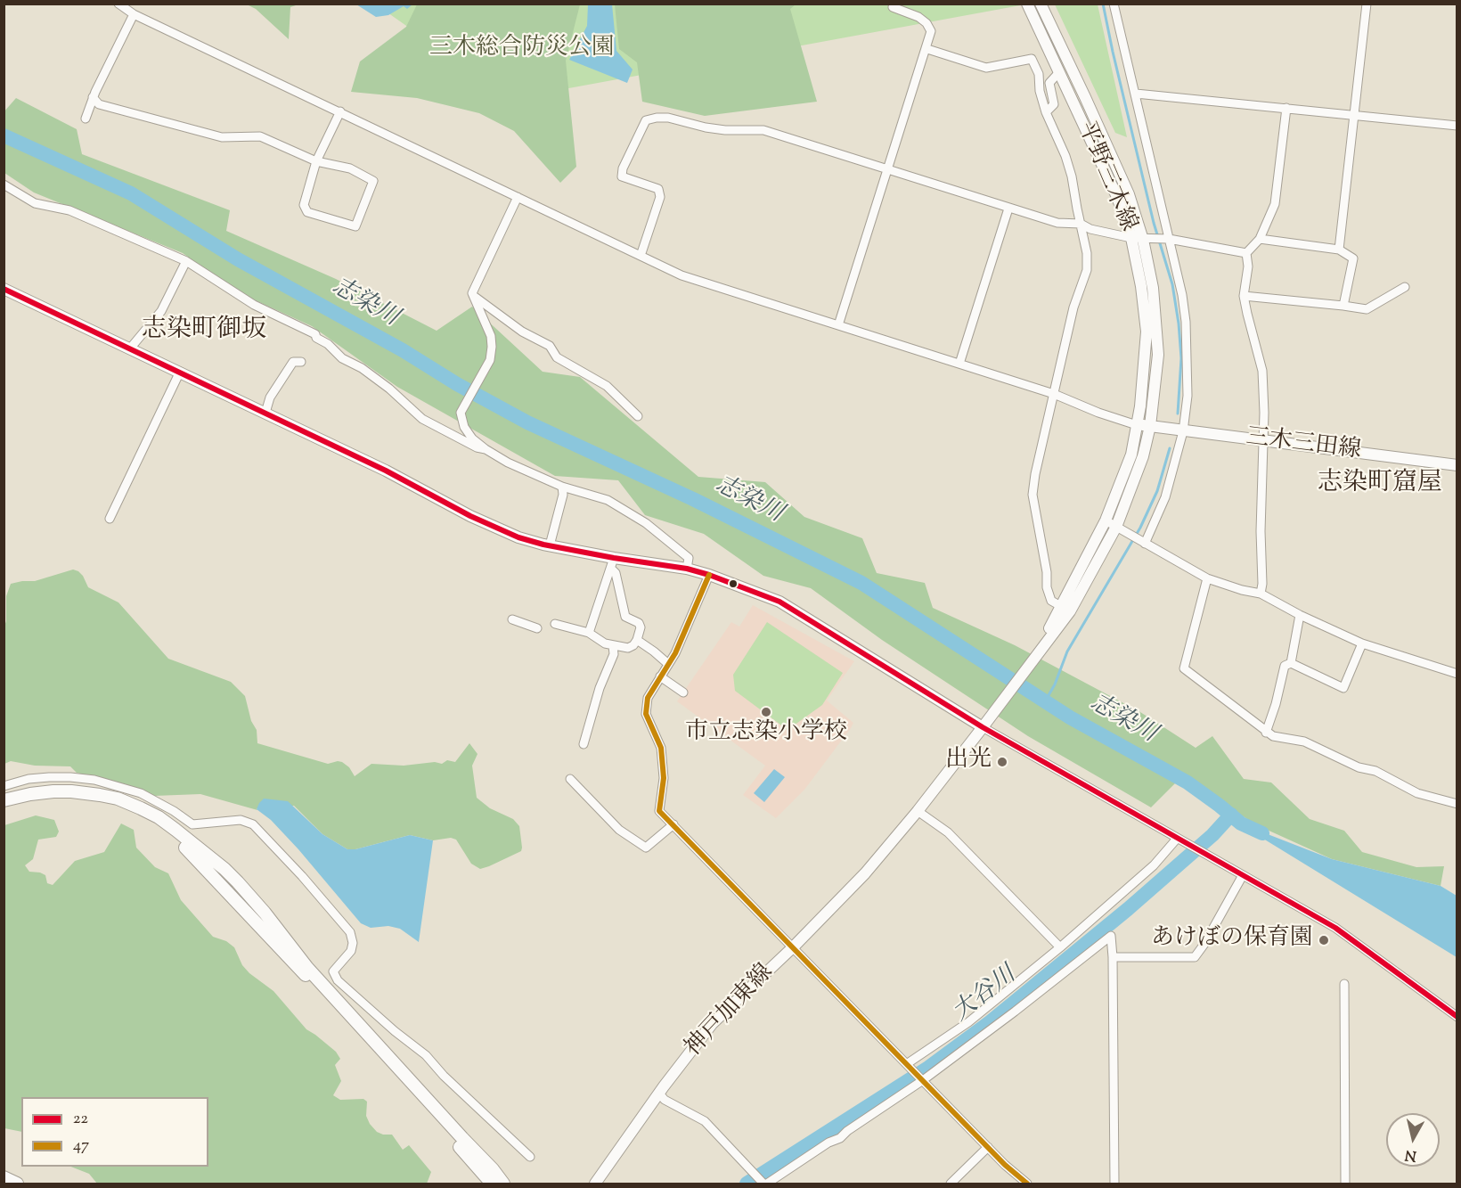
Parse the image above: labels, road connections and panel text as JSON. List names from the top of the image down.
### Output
{
  "streets": {
    "main road": ["平野三木線", "三木三田線", "神戸加東線"]
  },
  "crossings": [
    ["平野三木線", "三木三田線"]
  ],
  "districts": ["志染町御坂", "志染町窟屋"],
  "water": ["志染川", "大谷川"],
  "parks": ["三木総合防災公園"],
  "places": ["市立志染小学校", "出光", "あけぼの保育園"],
  "lines": ["transit line 22", "transit line 47"],
  "legend": ["22", "47"],
  "north": "bottom"
}
